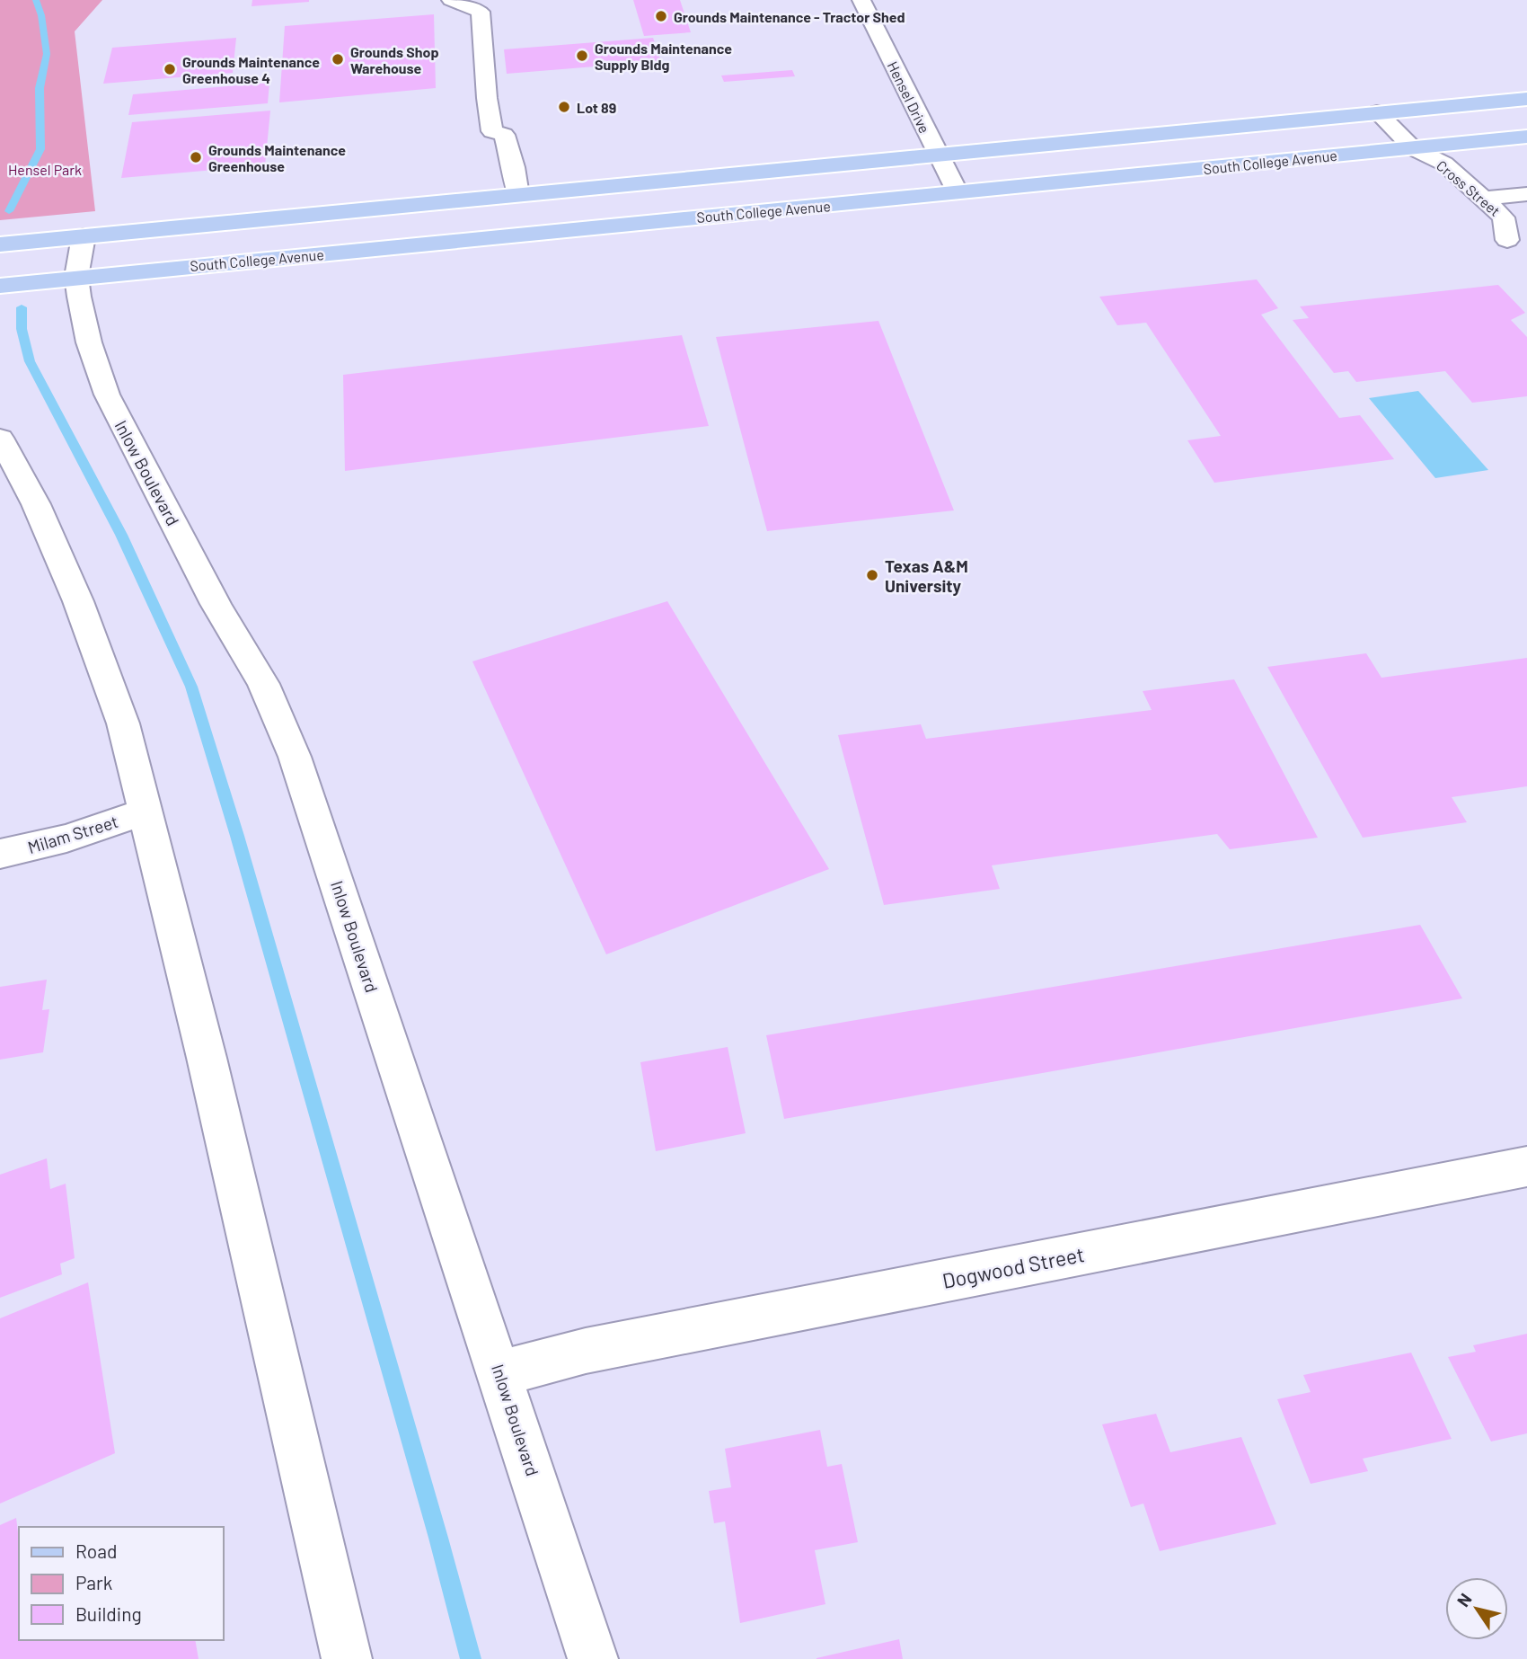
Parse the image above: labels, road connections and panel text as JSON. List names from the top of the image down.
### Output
{
  "streets": {
    "main road": ["South College Avenue"],
    "street": [
      "Hensel Drive",
      "Cross Street",
      "Inlow Boulevard",
      "Milam Street",
      "Dogwood Street"
    ]
  },
  "crossings": [
    ["Hensel Drive", "South College Avenue"],
    ["South College Avenue", "Cross Street"],
    ["South College Avenue", "Inlow Boulevard"],
    ["Inlow Boulevard", "Dogwood Street"]
  ],
  "parks": ["Hensel Park"],
  "places": [
    "Grounds Maintenance - Tractor Shed",
    "Grounds Maintenance Supply Bldg",
    "Grounds Shop Warehouse",
    "Grounds Maintenance Greenhouse 4",
    "Lot 89",
    "Grounds Maintenance Greenhouse",
    "Texas A&M University"
  ],
  "legend": ["Road", "Park", "Building"],
  "north": "top left"
}
